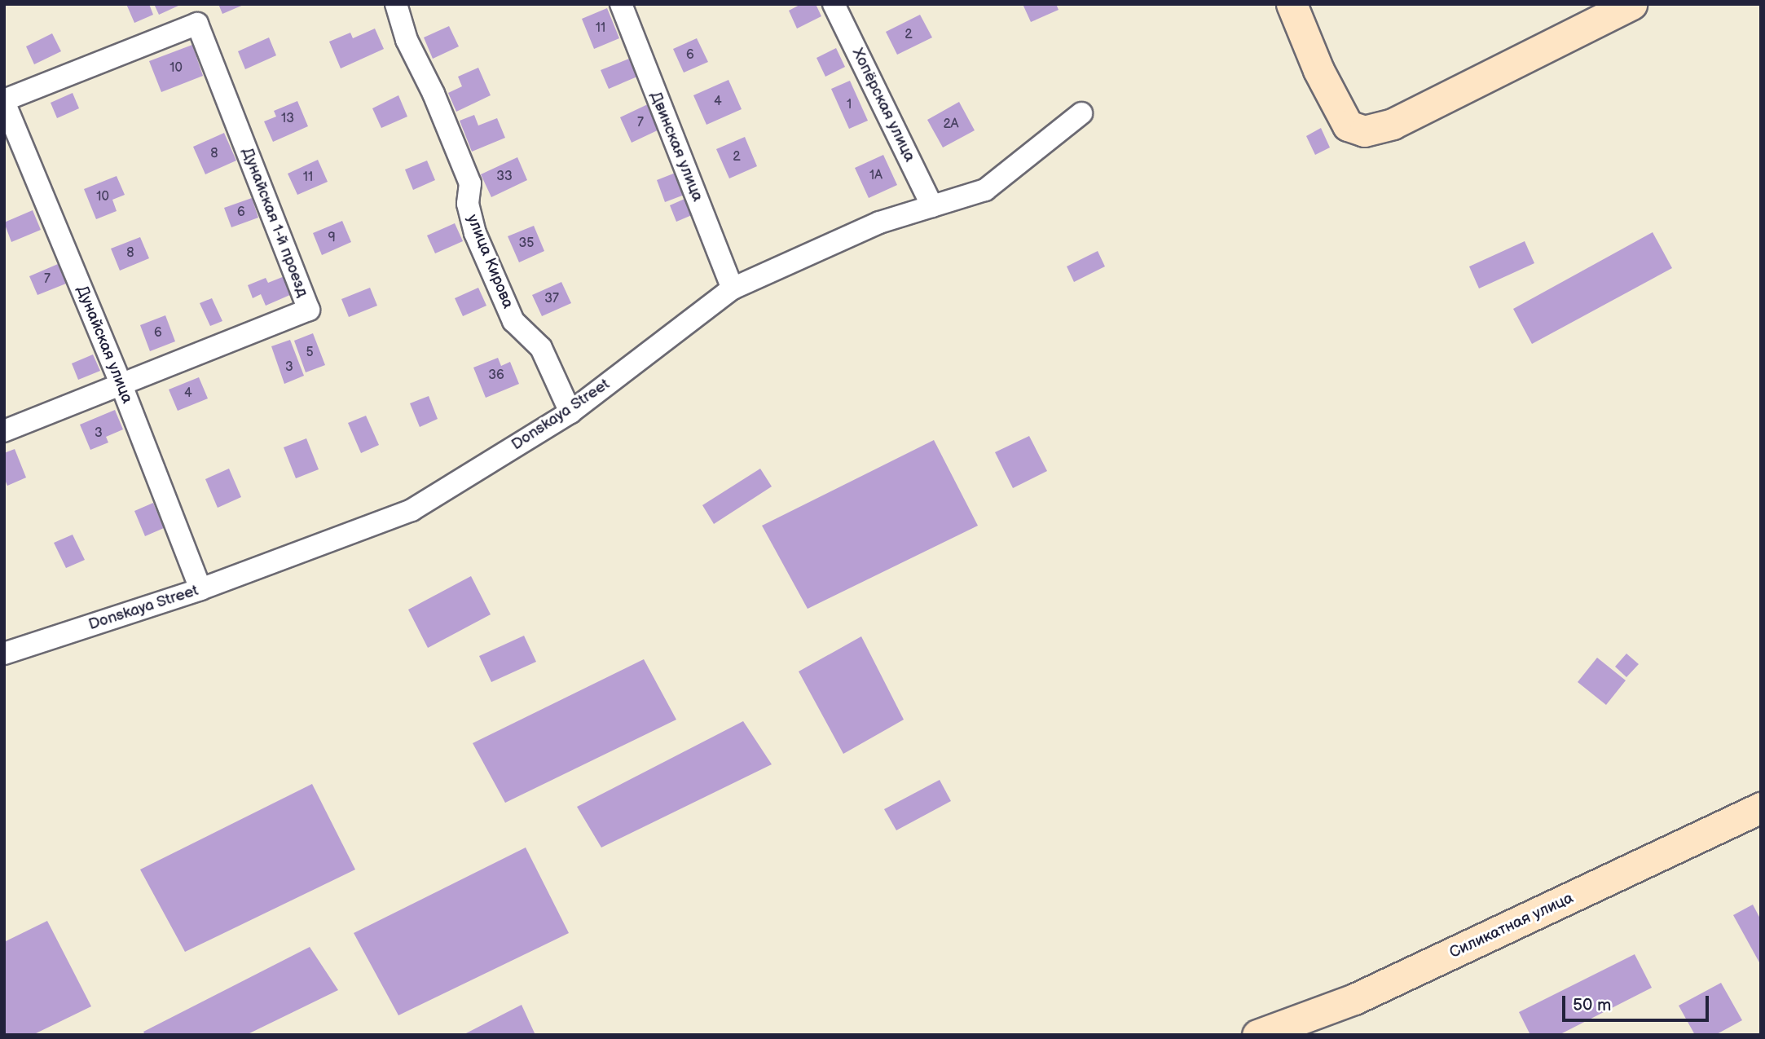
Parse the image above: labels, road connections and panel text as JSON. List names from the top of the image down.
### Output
{
  "streets": {
    "street": [
      "Хопёрская улица",
      "Двинская улица",
      "Дунайская 1-й проезд",
      "улица Кирова",
      "Дунайская улица",
      "Donskaya Street",
      "Силикатная улица"
    ]
  },
  "crossings": [
    ["Хопёрская улица", "Donskaya Street"],
    ["Двинская улица", "Donskaya Street"],
    ["Дунайская 1-й проезд", "Дунайская улица"],
    ["улица Кирова", "Donskaya Street"],
    ["Дунайская улица", "Donskaya Street"]
  ],
  "house_numbers": [
    "11",
    "2",
    "6",
    "10",
    "4",
    "1",
    "13",
    "7",
    "2А",
    "8",
    "2",
    "1А",
    "33",
    "11",
    "10",
    "6",
    "9",
    "35",
    "8",
    "7",
    "37",
    "6",
    "5",
    "3",
    "36",
    "4",
    "3"
  ],
  "scale_bar": "50 m"
}
